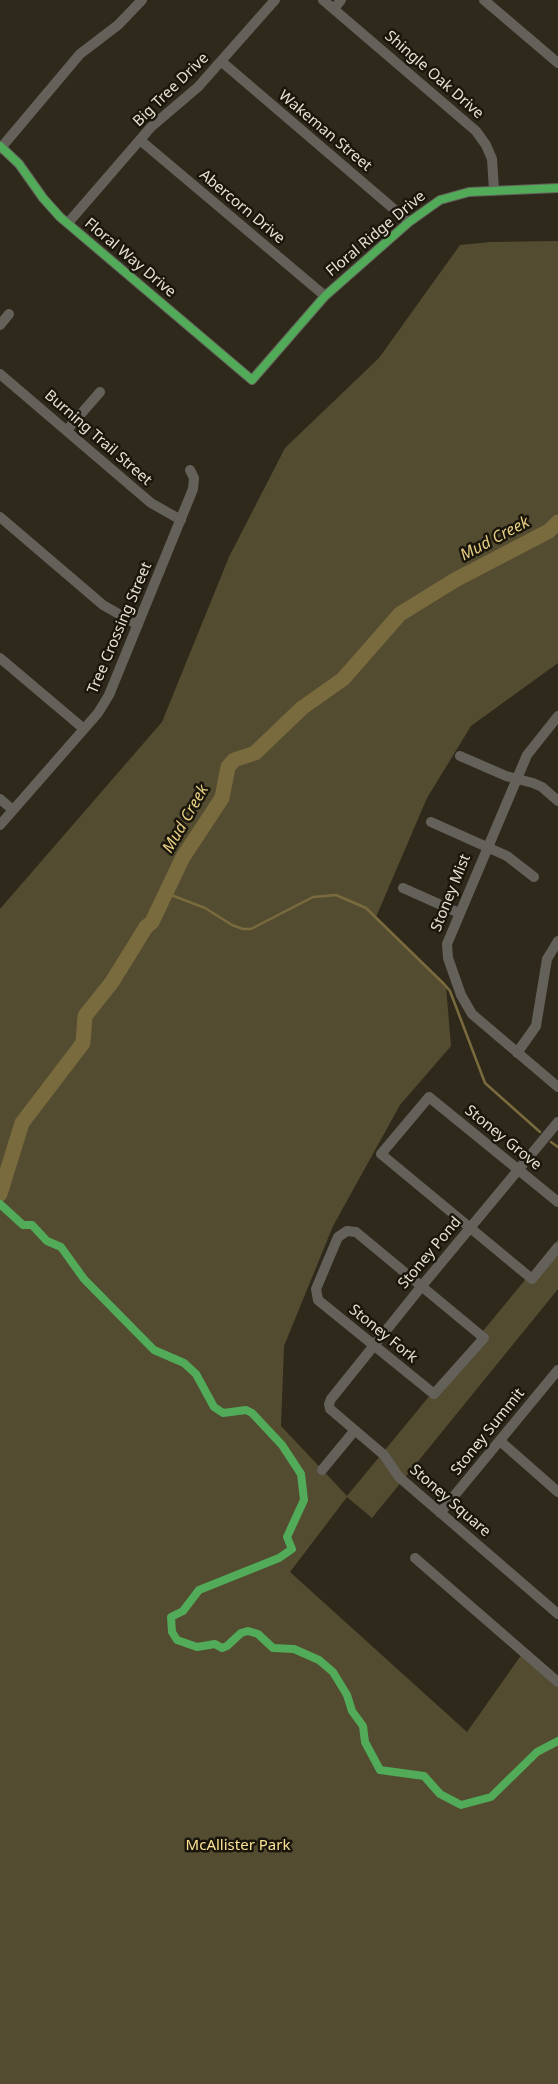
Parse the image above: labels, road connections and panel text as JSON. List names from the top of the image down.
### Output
{
  "streets": {
    "street": [
      "Shingle Oak Drive",
      "Big Tree Drive",
      "Wakeman Street",
      "Abercorn Drive",
      "Floral Ridge Drive",
      "Floral Way Drive",
      "Burning Trail Street",
      "Tree Crossing Street",
      "Stoney Mist",
      "Stoney Grove",
      "Stoney Pond",
      "Stoney Fork",
      "Stoney Summit",
      "Stoney Square"
    ]
  },
  "crossings": [
    ["Shingle Oak Drive", "Floral Ridge Drive"],
    ["Big Tree Drive", "Wakeman Street"],
    ["Big Tree Drive", "Abercorn Drive"],
    ["Big Tree Drive", "Floral Way Drive"],
    ["Wakeman Street", "Floral Ridge Drive"],
    ["Abercorn Drive", "Floral Ridge Drive"],
    ["Floral Ridge Drive", "Floral Way Drive"],
    ["Burning Trail Street", "Tree Crossing Street"],
    ["Stoney Grove", "Stoney Pond"],
    ["Stoney Pond", "Stoney Fork"],
    ["Stoney Pond", "Stoney Square"],
    ["Stoney Summit", "Stoney Square"]
  ],
  "water": ["Mud Creek"],
  "parks": ["McAllister Park"]
}
